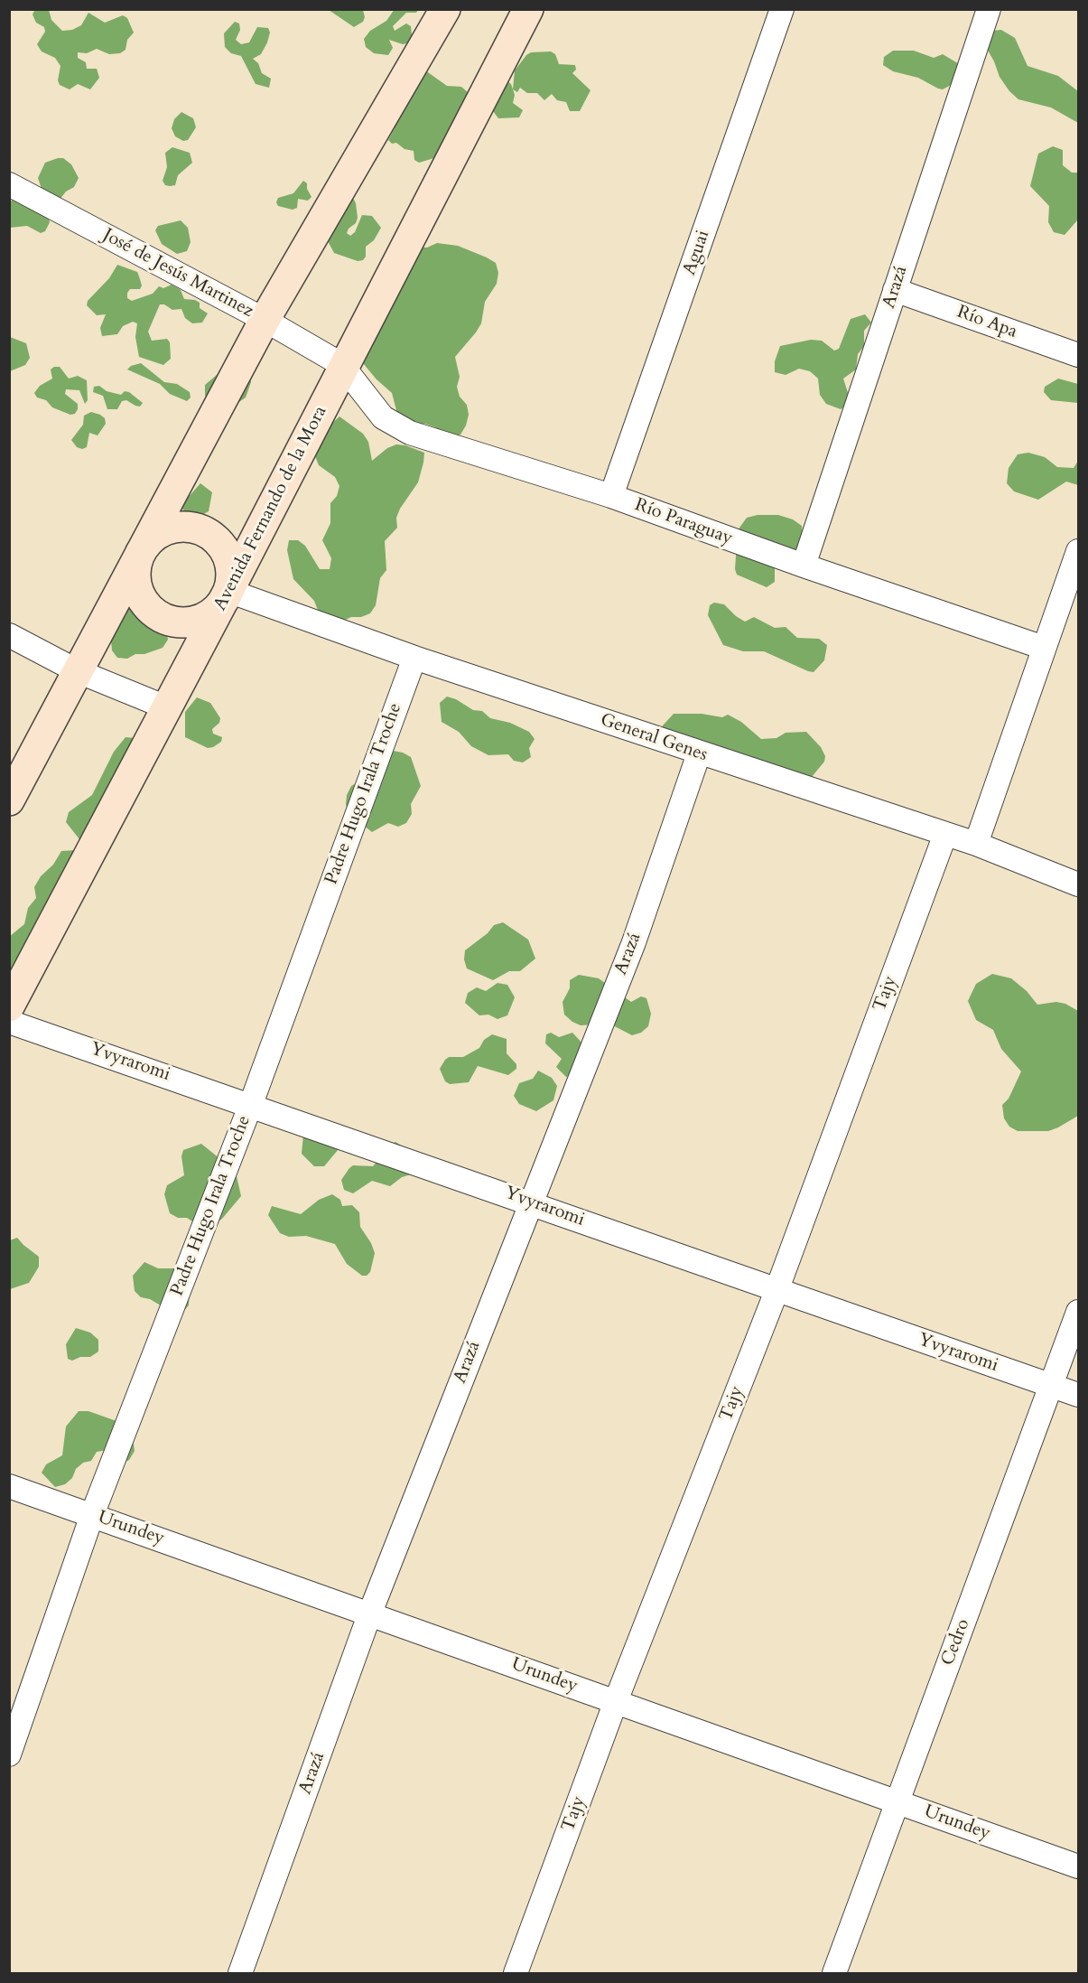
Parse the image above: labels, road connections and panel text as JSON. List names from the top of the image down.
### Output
{
  "streets": {
    "main road": ["Avenida Fernando de la Mora"],
    "street": [
      "Aguai",
      "José de Jesús Martinez",
      "Arazá",
      "Río Apa",
      "Río Paraguay",
      "General Genes",
      "Padre Hugo Irala Troche",
      "Tajy",
      "Yvyraromi",
      "Urundey",
      "Cedro"
    ]
  },
  "crossings": [
    ["Aguai", "Río Paraguay"],
    ["José de Jesús Martinez", "Avenida Fernando de la Mora"],
    ["José de Jesús Martinez", "Río Paraguay"],
    ["Arazá", "Río Apa"],
    ["Arazá", "Río Paraguay"],
    ["Arazá", "General Genes"],
    ["Arazá", "Yvyraromi"],
    ["Arazá", "Urundey"],
    ["Avenida Fernando de la Mora", "Río Paraguay"],
    ["Avenida Fernando de la Mora", "General Genes"],
    ["General Genes", "Padre Hugo Irala Troche"],
    ["General Genes", "Tajy"],
    ["Padre Hugo Irala Troche", "Yvyraromi"],
    ["Padre Hugo Irala Troche", "Urundey"],
    ["Tajy", "Yvyraromi"],
    ["Tajy", "Urundey"],
    ["Yvyraromi", "Cedro"],
    ["Urundey", "Cedro"]
  ]
}
